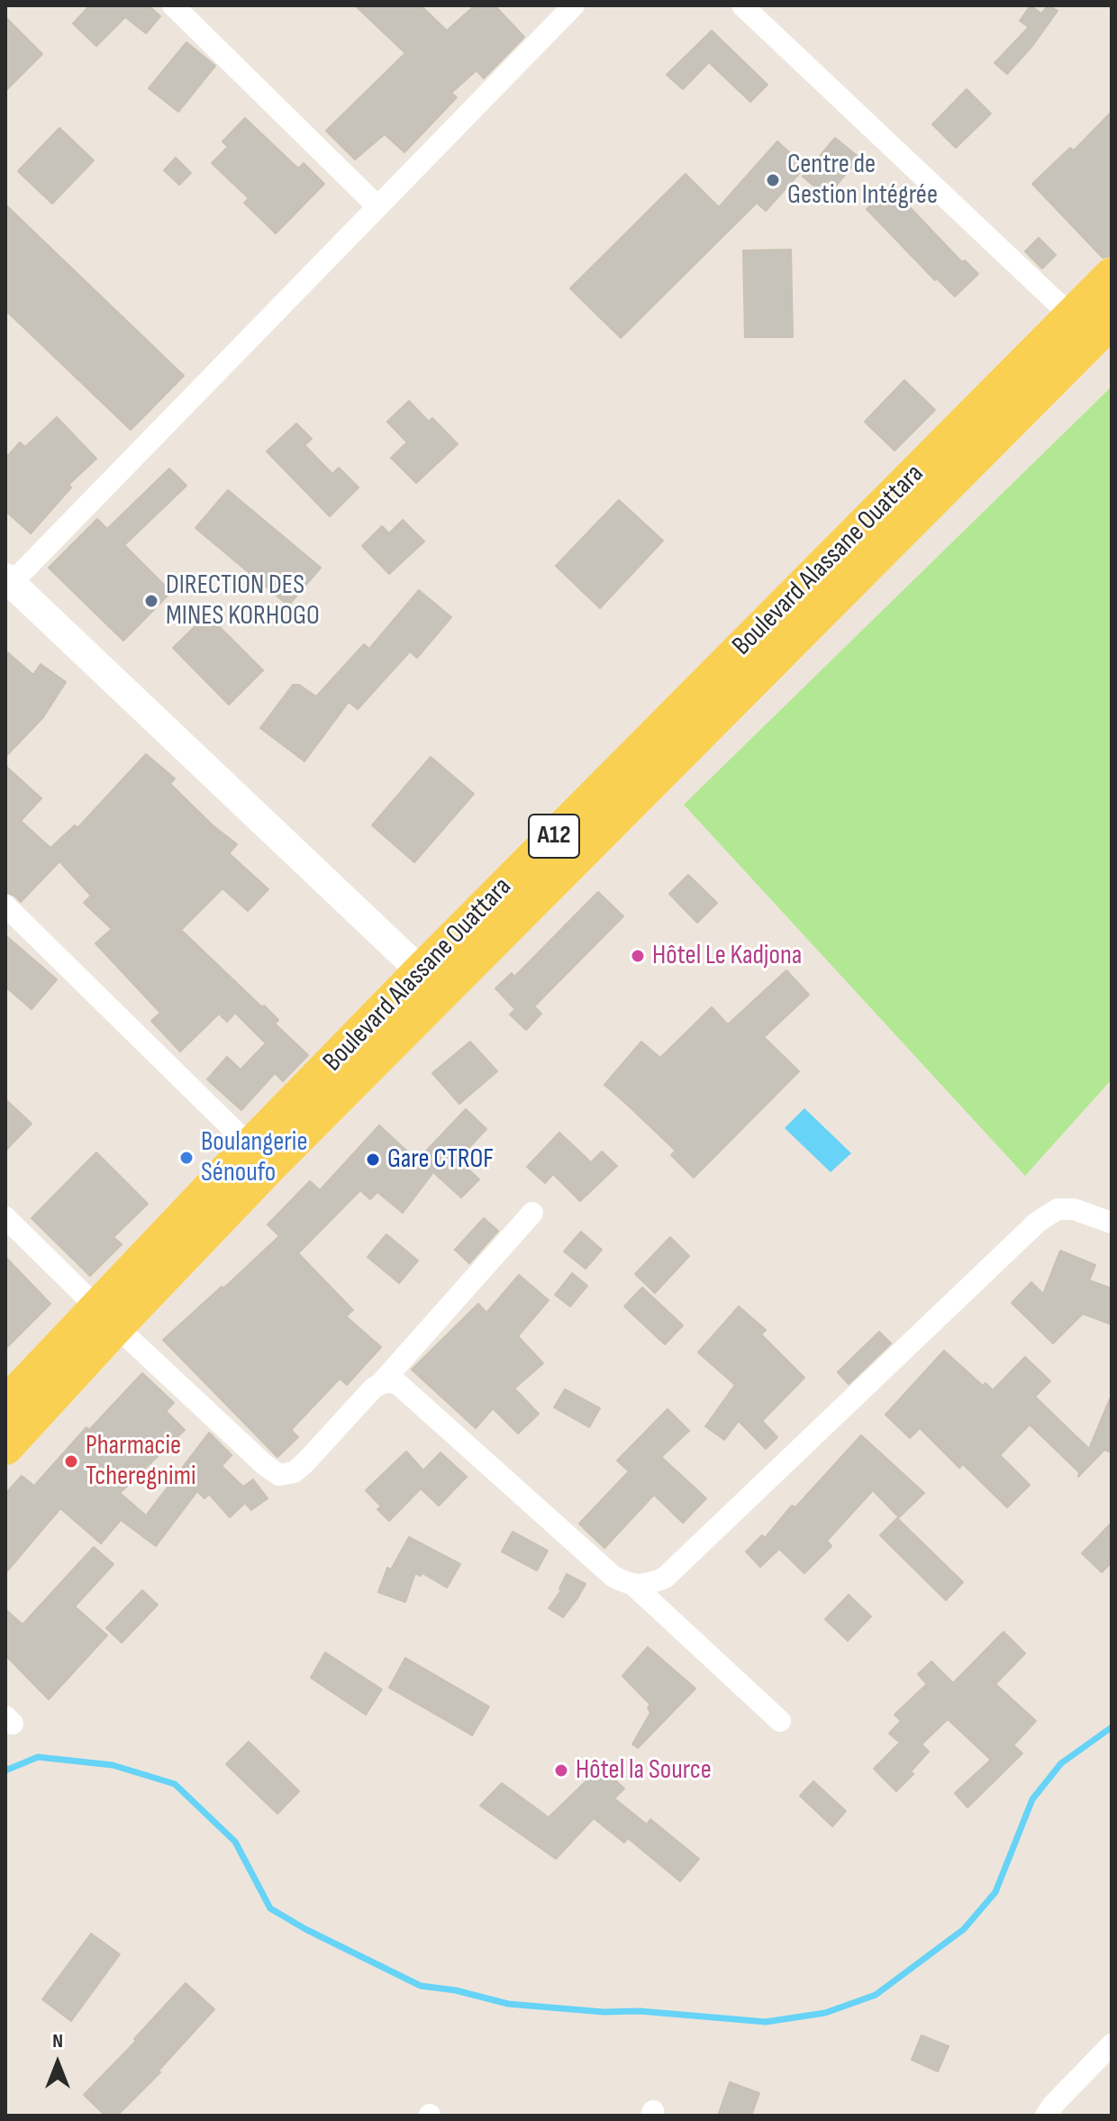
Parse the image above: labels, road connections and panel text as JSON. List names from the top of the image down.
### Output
{
  "streets": {
    "main road": ["Boulevard Alassane Ouattara", "A12"]
  },
  "places": [
    "Centre de Gestion Intégrée",
    "DIRECTION DES MINES KORHOGO",
    "Hôtel Le Kadjona",
    "Boulangerie Sénoufo",
    "Gare CTROF",
    "Pharmacie Tcheregnimi",
    "Hôtel la Source"
  ],
  "north": "top"
}
